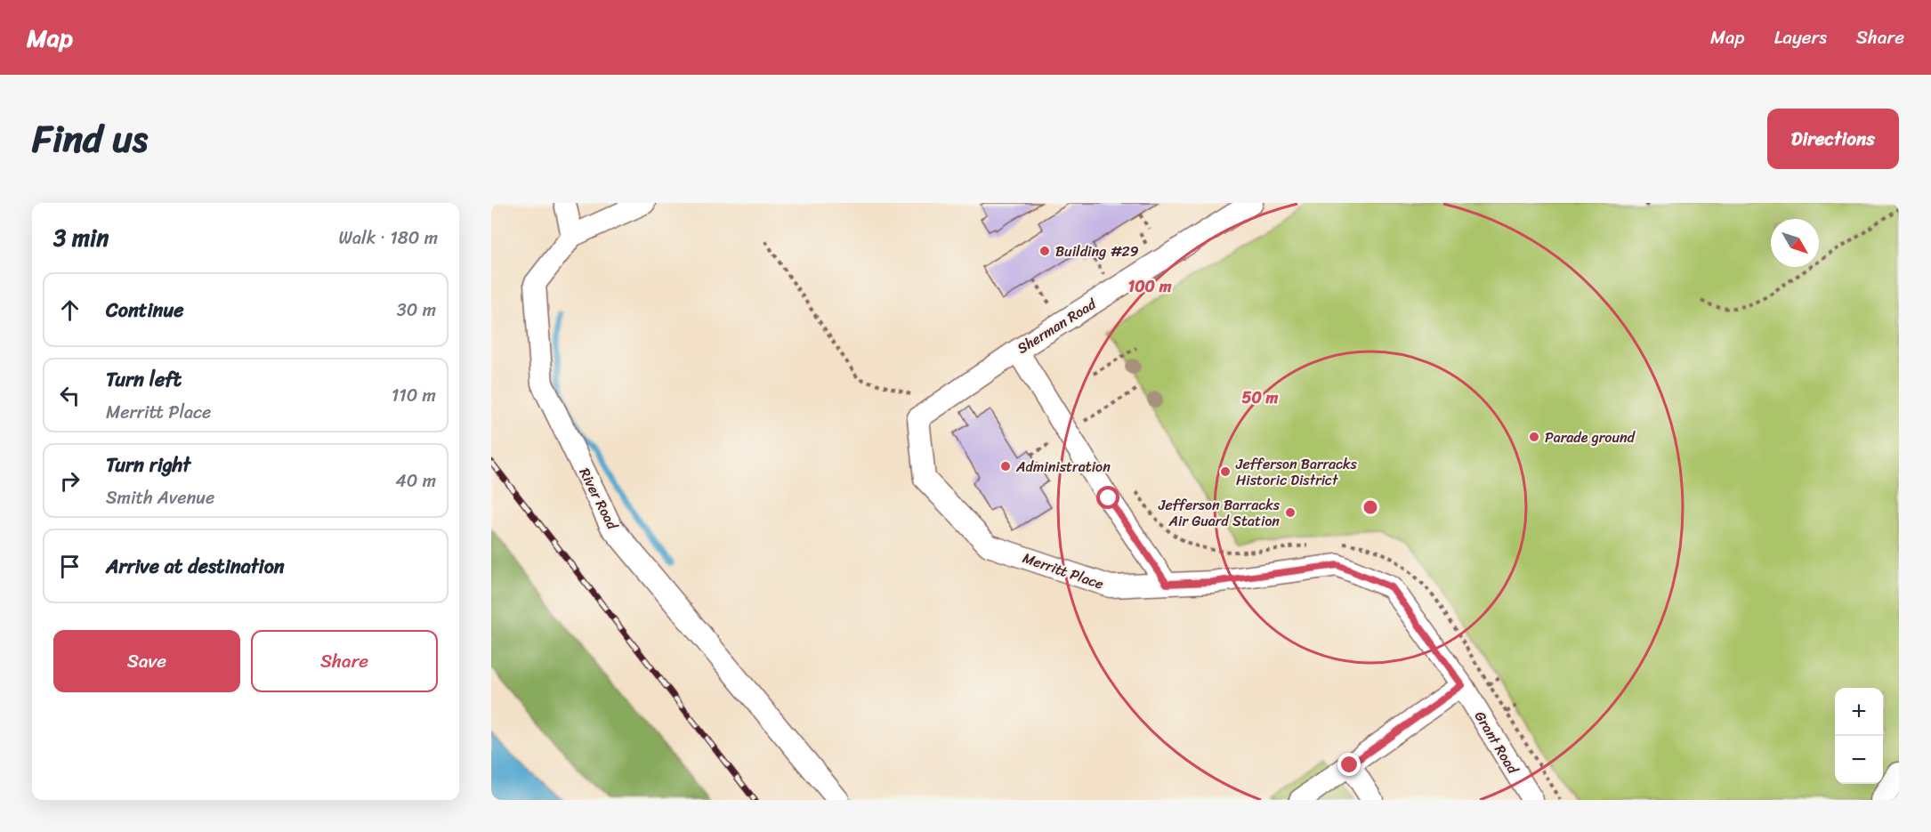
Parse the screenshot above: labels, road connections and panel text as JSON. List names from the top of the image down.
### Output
{
  "streets": {
    "street": [
      "Sherman Road",
      "River Road",
      "Merritt Place",
      "Grant Road"
    ]
  },
  "crossings": [
    ["Sherman Road", "Merritt Place"],
    ["Merritt Place", "Grant Road"]
  ],
  "places": [
    "Building #29",
    "Parade ground",
    "Administration",
    "Jefferson Barracks Historic District",
    "Jefferson Barracks Air Guard Station"
  ],
  "north": "bottom right",
  "page": {
    "header": "Map",
    "nav": ["Map", "Layers", "Share"],
    "title": "Find us",
    "buttons": [
      "Directions",
      ["Save", "Share"]
    ],
    "heading": ["3 min", "Walk · 180 m"],
    "list": [
      ["Continue", "30 m"],
      ["Turn left", "Merritt Place", "110 m"],
      ["Turn right", "Smith Avenue", "40 m"],
      "Arrive at destination"
    ],
    "map_buttons": ["+", "−"]
  },
  "rings": ["100 m", "50 m"]
}
